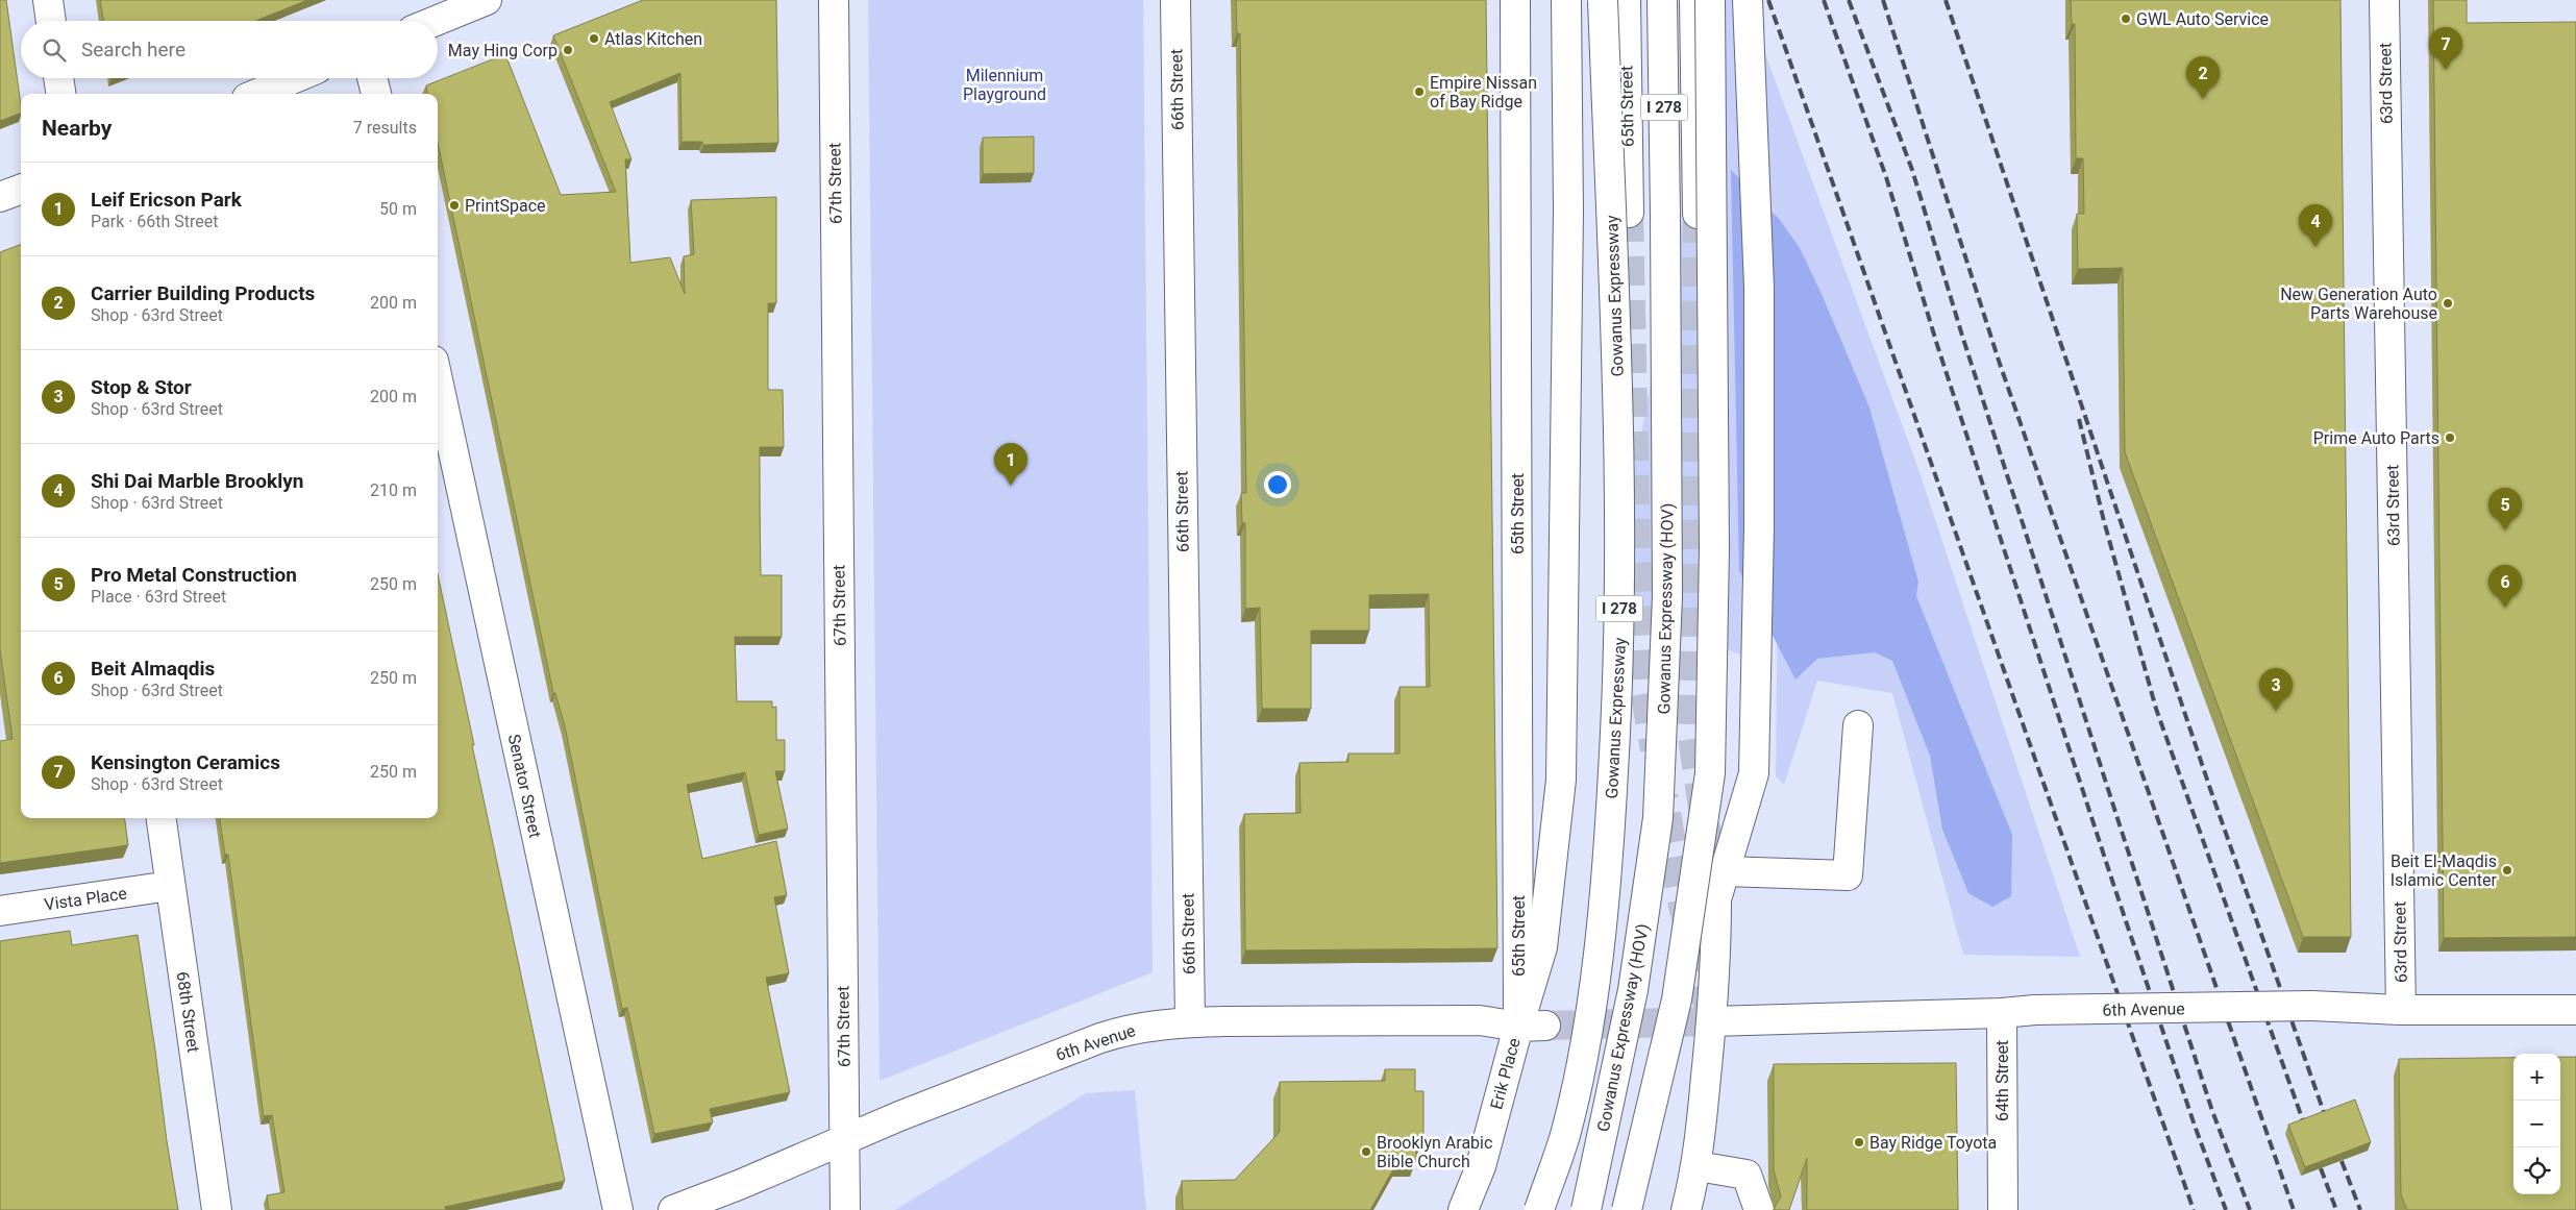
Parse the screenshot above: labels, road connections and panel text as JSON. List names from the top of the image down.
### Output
{
  "streets": {
    "main road": [
      "63rd Street",
      "66th Street",
      "65th Street",
      "I 278",
      "67th Street",
      "Gowanus Expressway",
      "Gowanus Expressway (HOV)",
      "Senator Street",
      "Vista Place",
      "6th Avenue",
      "68th Street",
      "Erik Place",
      "64th Street"
    ]
  },
  "crossings": [
    ["63rd Street", "6th Avenue"],
    ["66th Street", "6th Avenue"],
    ["65th Street", "6th Avenue"],
    ["65th Street", "Erik Place"],
    ["67th Street", "6th Avenue"],
    ["Vista Place", "68th Street"],
    ["6th Avenue", "Erik Place"],
    ["6th Avenue", "64th Street"]
  ],
  "parks": ["Milennium Playground"],
  "places": [
    "GWL Auto Service",
    "Atlas Kitchen",
    "May Hing Corp",
    "Empire Nissan of Bay Ridge",
    "PrintSpace",
    "New Generation Auto Parts Warehouse",
    "Prime Auto Parts",
    "Beit El-Maqdis Islamic Center",
    "Bay Ridge Toyota",
    "Brooklyn Arabic Bible Church"
  ],
  "page": {
    "search": "Search here",
    "pins": [
      "7",
      "2",
      "4",
      "1",
      "5",
      "6",
      "3"
    ],
    "heading": ["Nearby", "7 results"],
    "list": [
      {
        "mark": "1",
        "name": "Leif Ericson Park",
        "note": "Park · 66th Street",
        "value": "50 m"
      },
      {
        "mark": "2",
        "name": "Carrier Building Products",
        "note": "Shop · 63rd Street",
        "value": "200 m"
      },
      {
        "mark": "3",
        "name": "Stop & Stor",
        "note": "Shop · 63rd Street",
        "value": "200 m"
      },
      {
        "mark": "4",
        "name": "Shi Dai Marble Brooklyn",
        "note": "Shop · 63rd Street",
        "value": "210 m"
      },
      {
        "mark": "5",
        "name": "Pro Metal Construction",
        "note": "Place · 63rd Street",
        "value": "250 m"
      },
      {
        "mark": "6",
        "name": "Beit Almaqdis",
        "note": "Shop · 63rd Street",
        "value": "250 m"
      },
      {
        "mark": "7",
        "name": "Kensington Ceramics",
        "note": "Shop · 63rd Street",
        "value": "250 m"
      }
    ],
    "map_buttons": ["+", "−"]
  }
}
